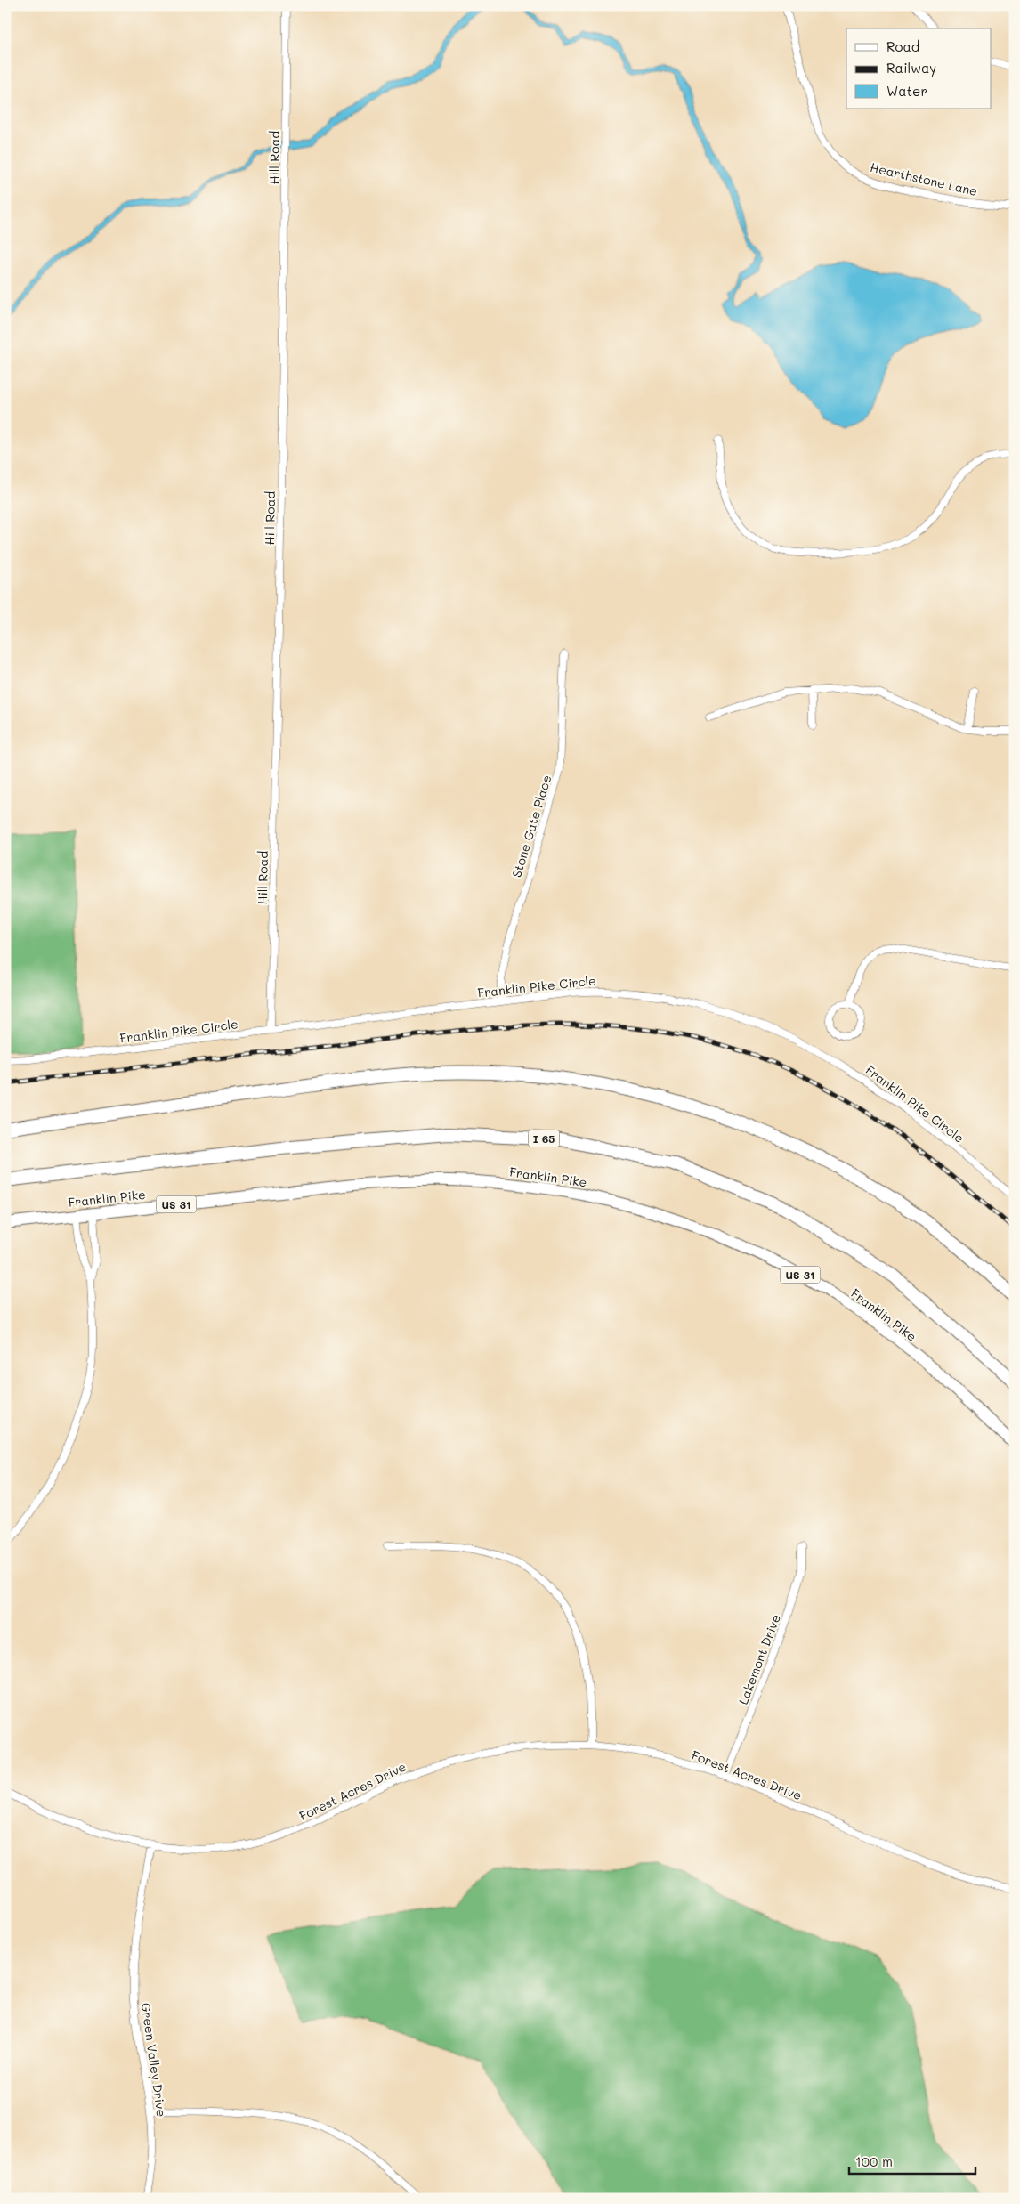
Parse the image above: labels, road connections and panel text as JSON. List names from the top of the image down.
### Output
{
  "streets": {
    "highway": ["I 65"],
    "main road": ["Franklin Pike", "US 31"],
    "street": [
      "Hill Road",
      "Hearthstone Lane",
      "Stone Gate Place",
      "Franklin Pike Circle",
      "Lakemont Drive",
      "Forest Acres Drive",
      "Green Valley Drive"
    ]
  },
  "crossings": [
    ["Hill Road", "Franklin Pike Circle"],
    ["Stone Gate Place", "Franklin Pike Circle"],
    ["Lakemont Drive", "Forest Acres Drive"],
    ["Forest Acres Drive", "Green Valley Drive"]
  ],
  "legend": ["Road", "Railway", "Water"],
  "scale_bar": "100 m"
}
